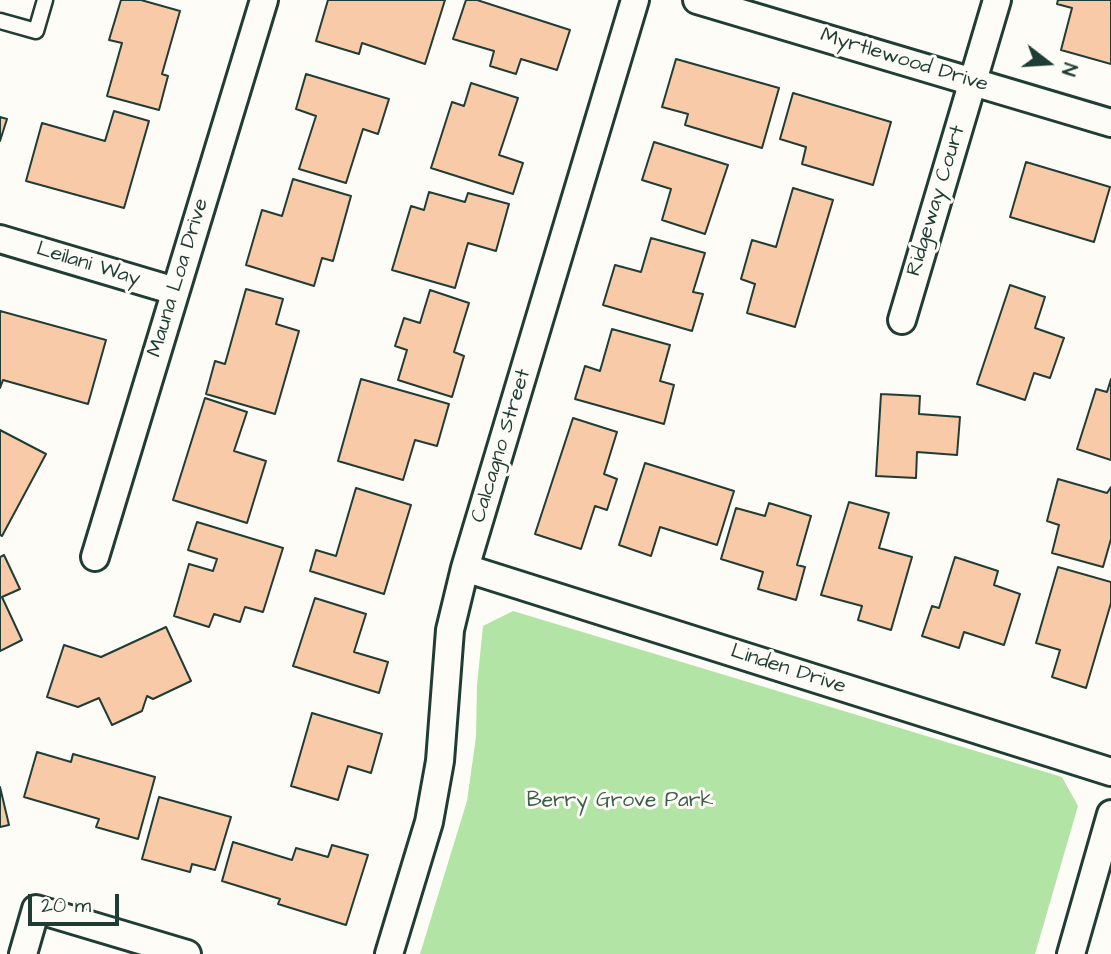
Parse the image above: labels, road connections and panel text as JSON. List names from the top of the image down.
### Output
{
  "streets": {
    "street": [
      "Myrtlewood Drive",
      "Ridgeway Court",
      "Leilani Way",
      "Mauna Loa Drive",
      "Calcagno Street",
      "Linden Drive"
    ]
  },
  "crossings": [
    ["Myrtlewood Drive", "Ridgeway Court"],
    ["Leilani Way", "Mauna Loa Drive"],
    ["Calcagno Street", "Linden Drive"]
  ],
  "parks": ["Berry Grove Park"],
  "scale_bar": "20 m",
  "north": "right"
}
